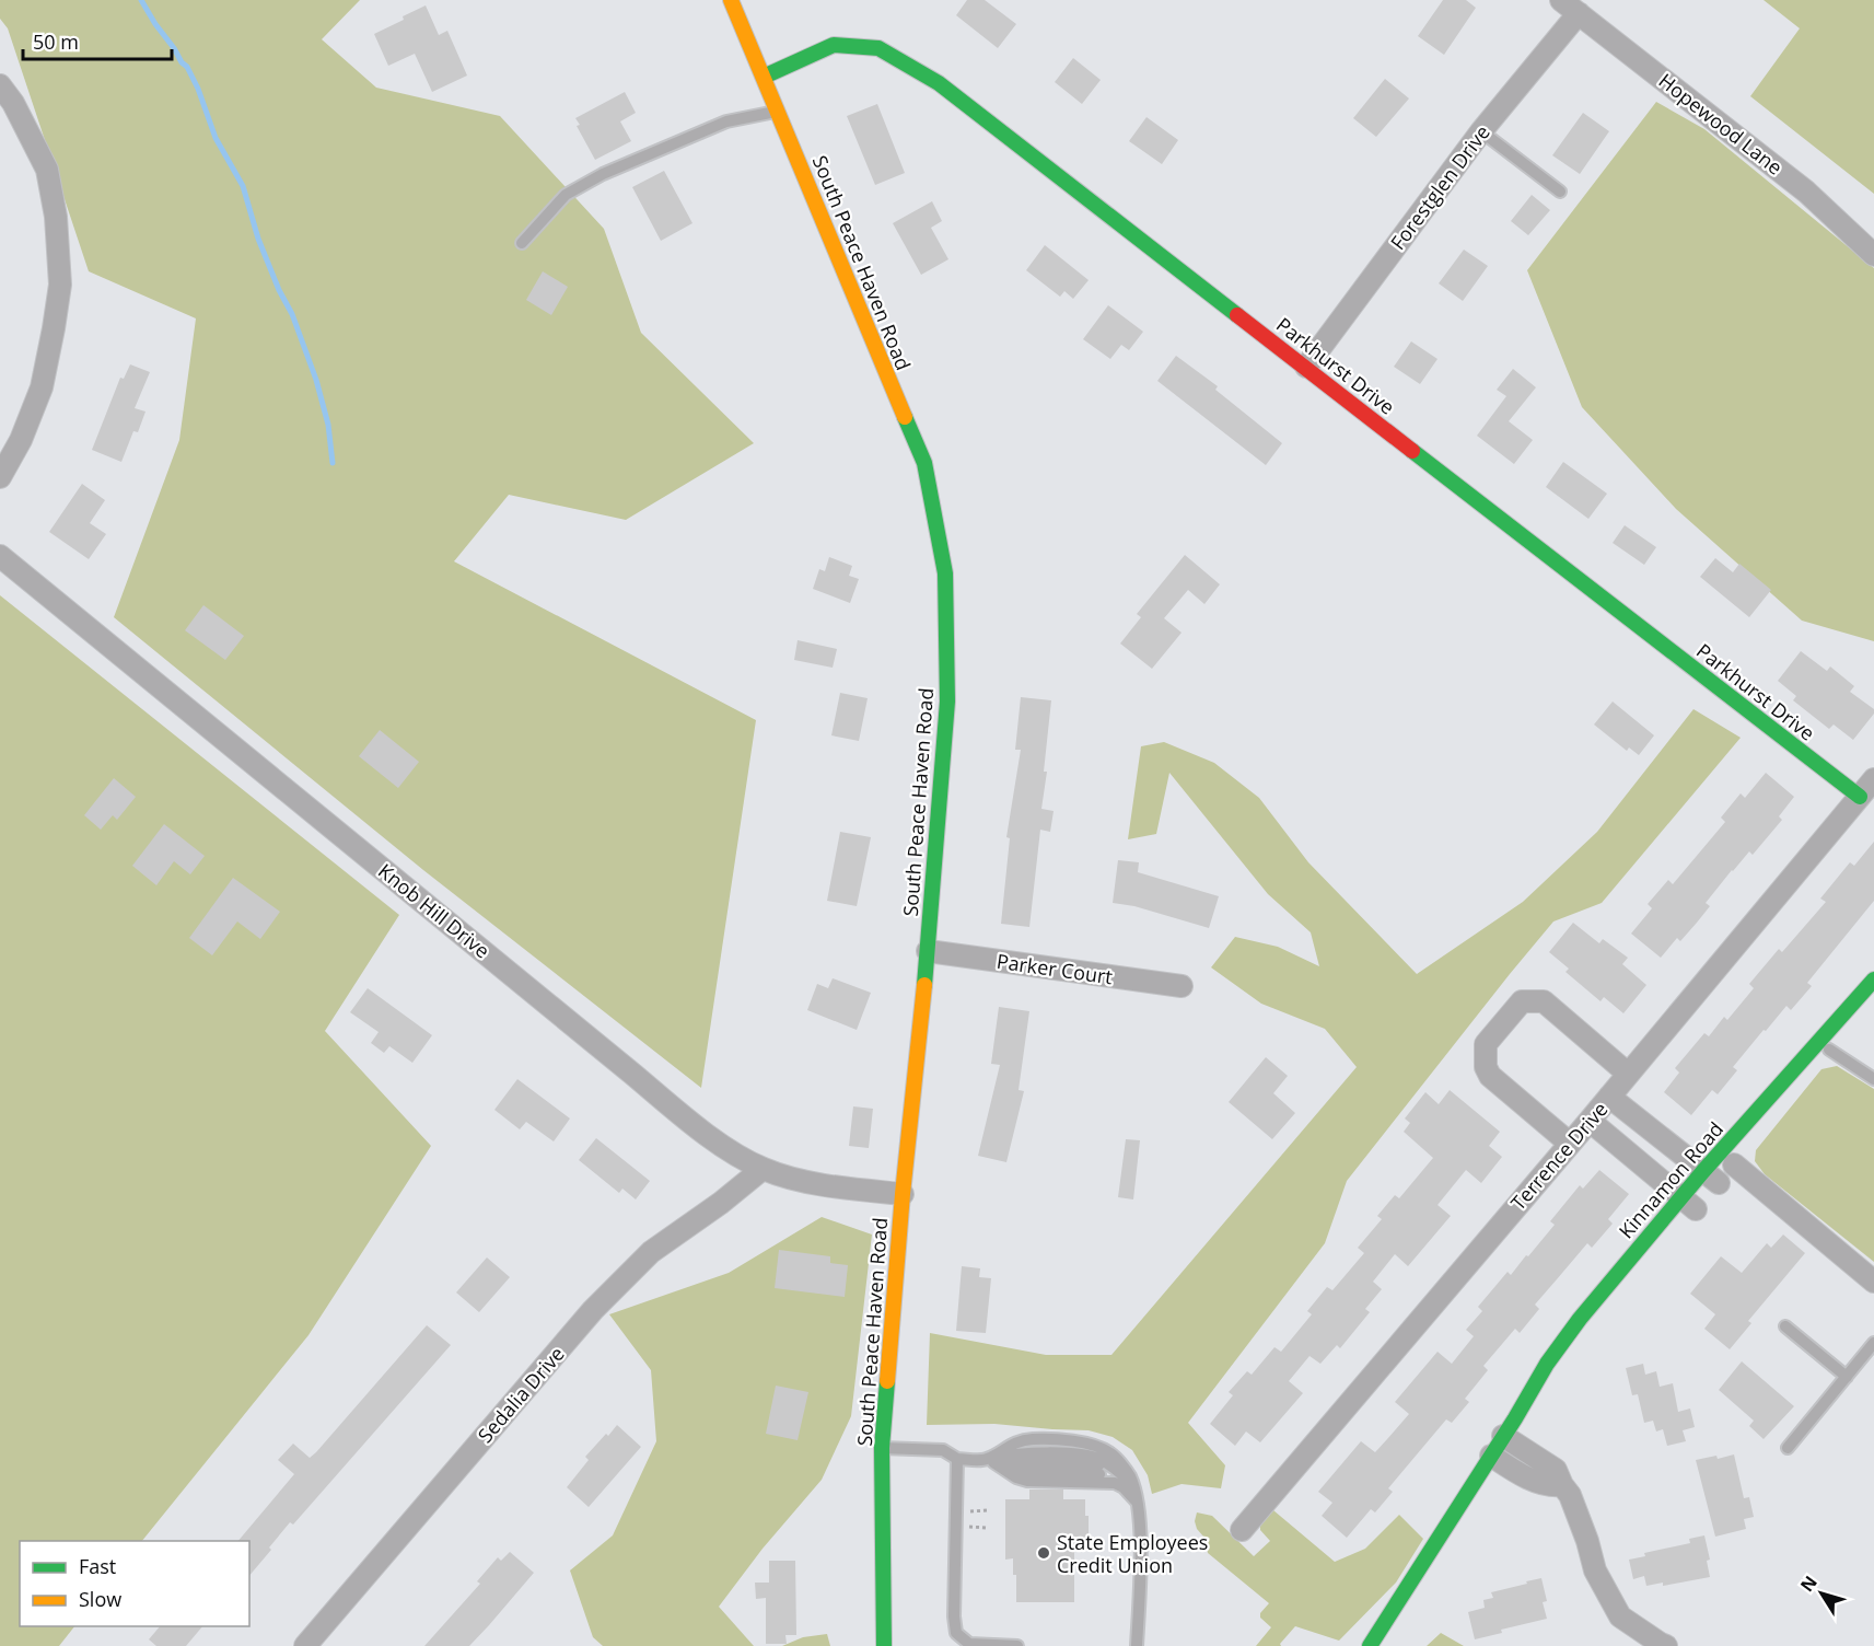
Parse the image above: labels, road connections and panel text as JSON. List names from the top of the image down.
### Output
{
  "streets": {
    "main road": ["South Peace Haven Road", "Parkhurst Drive", "Kinnamon Road"],
    "street": [
      "Hopewood Lane",
      "Forestglen Drive",
      "Knob Hill Drive",
      "Parker Court",
      "Terrence Drive",
      "Sedalia Drive"
    ]
  },
  "crossings": [
    ["Hopewood Lane", "Forestglen Drive"],
    ["Forestglen Drive", "Parkhurst Drive"],
    ["South Peace Haven Road", "Parkhurst Drive"],
    ["South Peace Haven Road", "Knob Hill Drive"],
    ["South Peace Haven Road", "Parker Court"],
    ["Parkhurst Drive", "Terrence Drive"],
    ["Knob Hill Drive", "Sedalia Drive"]
  ],
  "places": ["State Employees Credit Union"],
  "legend": ["Fast", "Slow"],
  "scale_bar": "50 m",
  "north": "top left"
}
